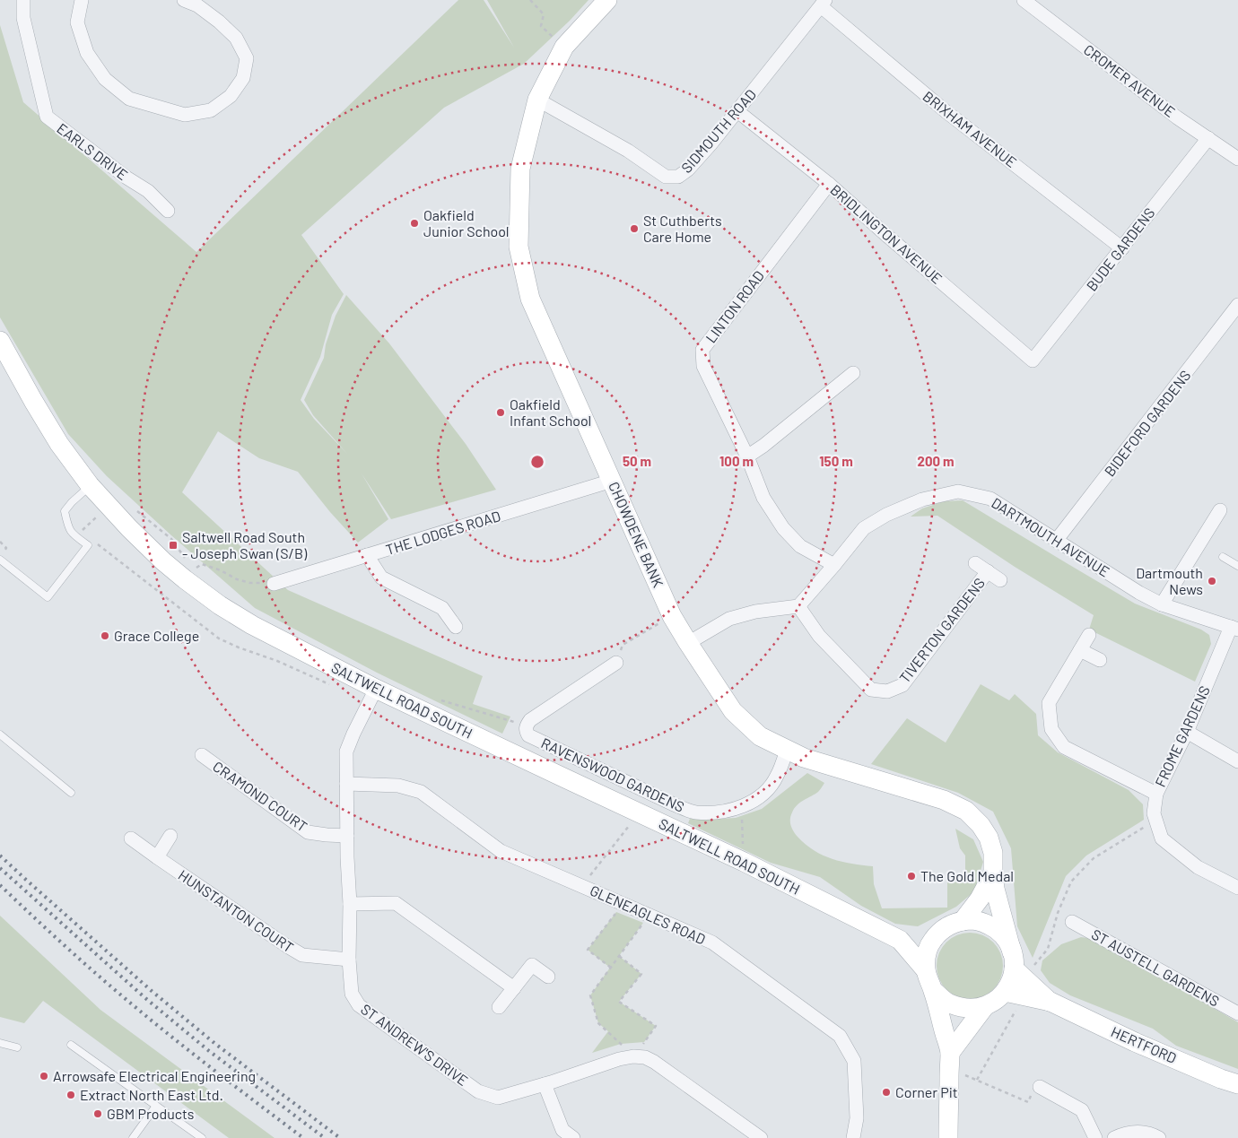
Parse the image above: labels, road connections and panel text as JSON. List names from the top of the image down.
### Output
{
  "streets": {
    "street": [
      "CROMER AVENUE",
      "BRIXHAM AVENUE",
      "SIDMOUTH ROAD",
      "EARLS DRIVE",
      "BRIDLINGTON AVENUE",
      "BUDE GARDENS",
      "LINTON ROAD",
      "BIDEFORD GARDENS",
      "THE LODGES ROAD",
      "CHOWDENE BANK",
      "DARTMOUTH AVENUE",
      "TIVERTON GARDENS",
      "SALTWELL ROAD SOUTH",
      "FROME GARDENS",
      "RAVENSWOOD GARDENS",
      "CRAMOND COURT",
      "HUNSTANTON COURT",
      "GLENEAGLES ROAD",
      "ST AUSTELL GARDENS",
      "ST ANDREW'S DRIVE",
      "HERTFORD"
    ]
  },
  "crossings": [
    ["CROMER AVENUE", "BUDE GARDENS"],
    ["BRIXHAM AVENUE", "SIDMOUTH ROAD"],
    ["BRIXHAM AVENUE", "BUDE GARDENS"],
    ["SIDMOUTH ROAD", "BRIDLINGTON AVENUE"],
    ["SIDMOUTH ROAD", "CHOWDENE BANK"],
    ["BRIDLINGTON AVENUE", "BUDE GARDENS"],
    ["BRIDLINGTON AVENUE", "LINTON ROAD"],
    ["LINTON ROAD", "DARTMOUTH AVENUE"],
    ["BIDEFORD GARDENS", "DARTMOUTH AVENUE"],
    ["THE LODGES ROAD", "CHOWDENE BANK"],
    ["CHOWDENE BANK", "SALTWELL ROAD SOUTH"],
    ["CHOWDENE BANK", "RAVENSWOOD GARDENS"],
    ["CHOWDENE BANK", "HERTFORD"],
    ["DARTMOUTH AVENUE", "TIVERTON GARDENS"],
    ["DARTMOUTH AVENUE", "FROME GARDENS"],
    ["SALTWELL ROAD SOUTH", "ST ANDREW'S DRIVE"],
    ["SALTWELL ROAD SOUTH", "HERTFORD"],
    ["CRAMOND COURT", "ST ANDREW'S DRIVE"],
    ["HUNSTANTON COURT", "ST ANDREW'S DRIVE"],
    ["GLENEAGLES ROAD", "ST ANDREW'S DRIVE"]
  ],
  "places": {
    "other": [
      "Oakfield Junior School",
      "St Cuthberts Care Home",
      "Oakfield Infant School",
      "Dartmouth News",
      "Grace College",
      "The Gold Medal",
      "Arrowsafe Electrical Engineering",
      "Corner Pit",
      "Extract North East Ltd.",
      "GBM Products"
    ],
    "transit": ["Saltwell Road South - Joseph Swan (S/B)"]
  },
  "rings": [
    "50 m",
    "100 m",
    "150 m",
    "200 m"
  ]
}
